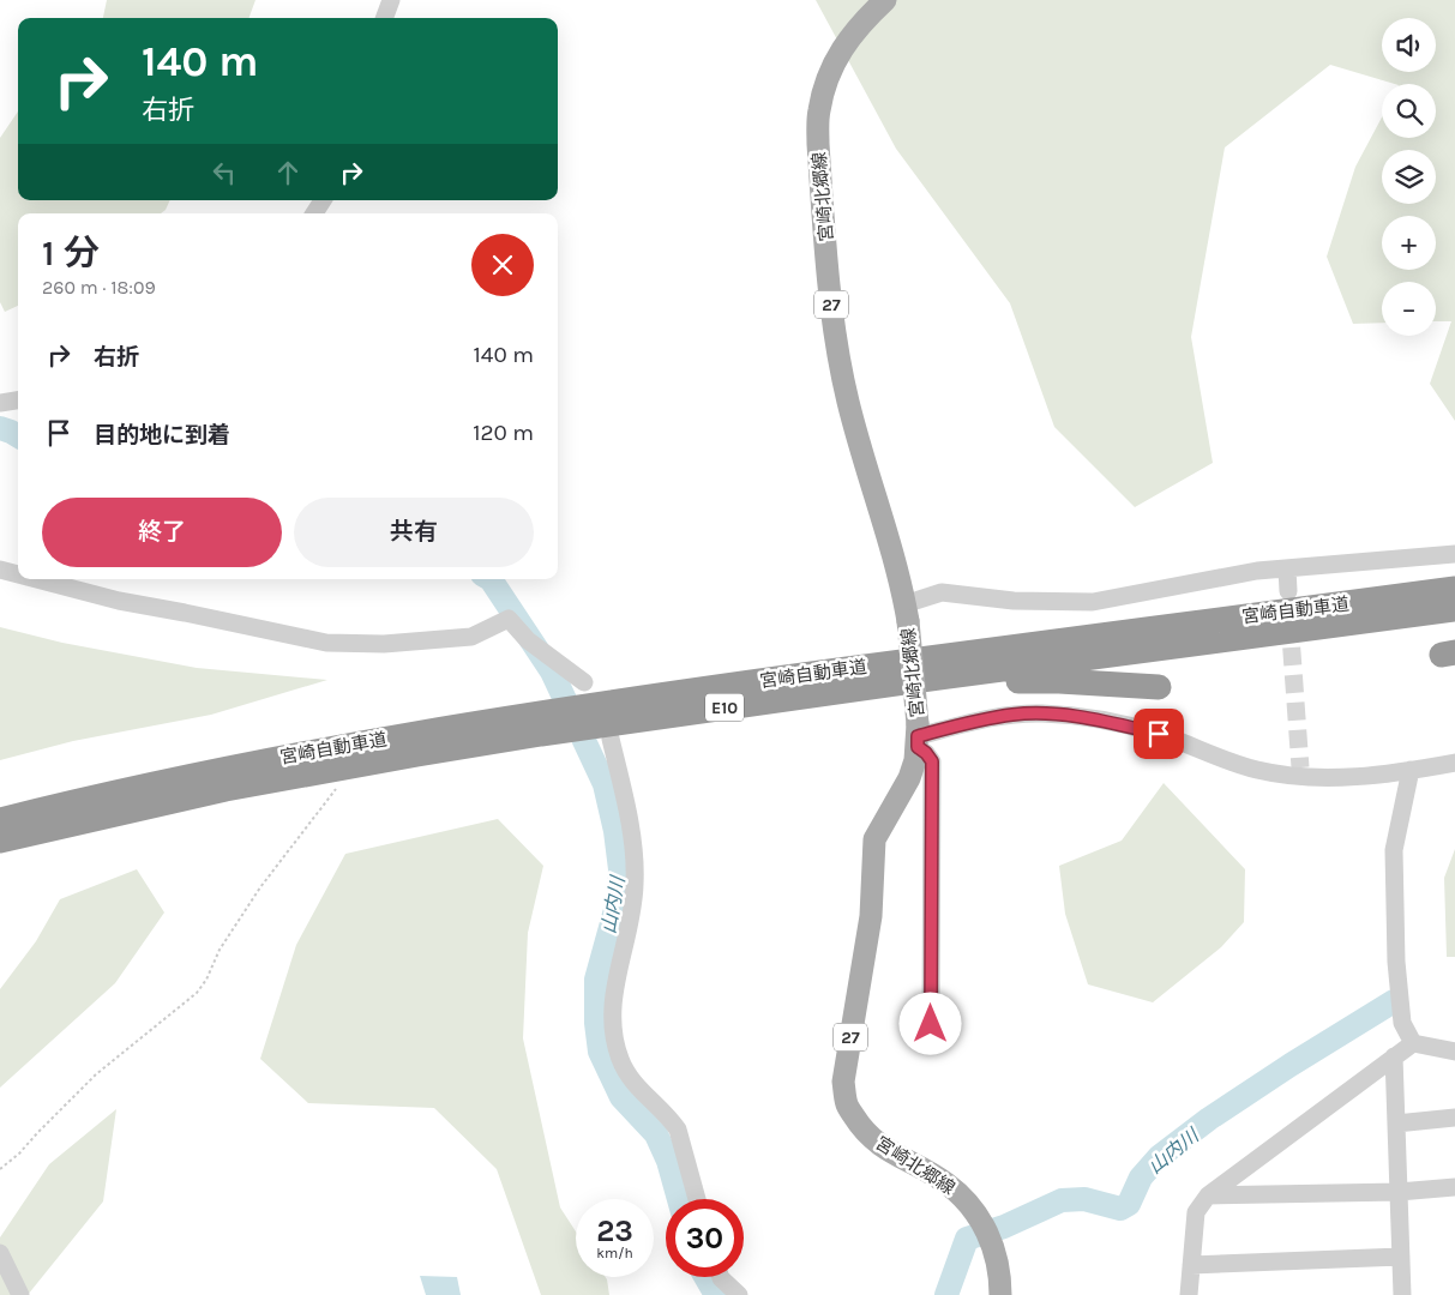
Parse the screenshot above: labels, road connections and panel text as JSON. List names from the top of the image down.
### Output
{
  "streets": {
    "highway": ["宮崎自動車道", "E10"],
    "main road": ["宮崎北郷線", "27"]
  },
  "water": ["山内川"],
  "page": {
    "map_buttons": ["+", "−"],
    "turn": ["140 m", "右折"],
    "heading": ["1 分", "260 m · 18:09"],
    "list": [
      {
        "name": "右折",
        "value": "140 m"
      },
      {
        "name": "目的地に到着",
        "value": "120 m"
      }
    ],
    "buttons": ["終了", "共有"],
    "speed": "23 km/h",
    "limit": "30"
  }
}
